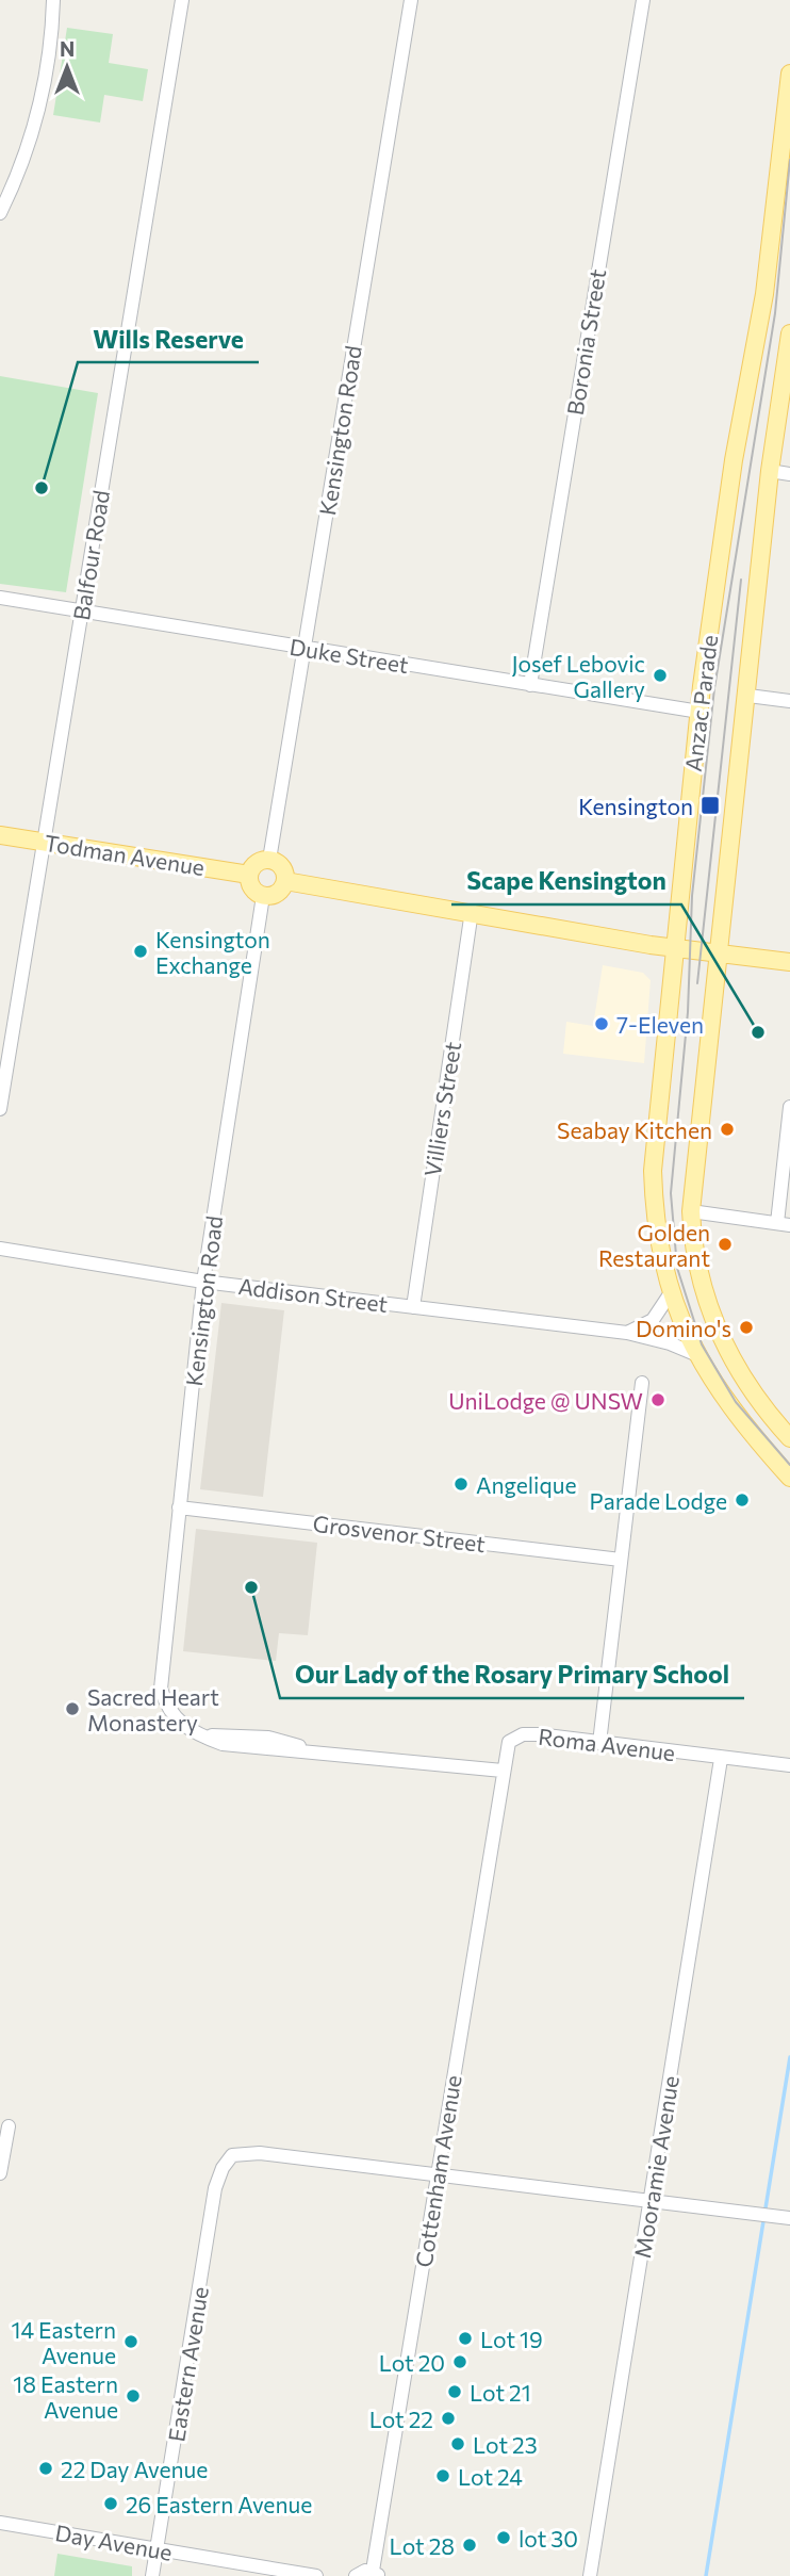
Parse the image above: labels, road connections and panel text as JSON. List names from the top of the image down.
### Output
{
  "streets": {
    "main road": ["Anzac Parade", "Todman Avenue"],
    "street": [
      "Boronia Street",
      "Kensington Road",
      "Balfour Road",
      "Duke Street",
      "Villiers Street",
      "Addison Street",
      "Grosvenor Street",
      "Roma Avenue",
      "Mooramie Avenue",
      "Cottenham Avenue",
      "Eastern Avenue",
      "Day Avenue"
    ]
  },
  "crossings": [
    ["Boronia Street", "Duke Street"],
    ["Kensington Road", "Duke Street"],
    ["Kensington Road", "Todman Avenue"],
    ["Kensington Road", "Addison Street"],
    ["Kensington Road", "Grosvenor Street"],
    ["Kensington Road", "Roma Avenue"],
    ["Kensington Road", "Cottenham Avenue"],
    ["Balfour Road", "Duke Street"],
    ["Balfour Road", "Todman Avenue"],
    ["Duke Street", "Anzac Parade"],
    ["Anzac Parade", "Addison Street"],
    ["Villiers Street", "Addison Street"],
    ["Roma Avenue", "Mooramie Avenue"],
    ["Roma Avenue", "Cottenham Avenue"],
    ["Cottenham Avenue", "Eastern Avenue"],
    ["Eastern Avenue", "Day Avenue"]
  ],
  "places": {
    "other": [
      "Wills Reserve",
      "Josef Lebovic Gallery",
      "Kensington Exchange",
      "7-Eleven",
      "Scape Kensington",
      "Seabay Kitchen",
      "Golden Restaurant",
      "Domino's",
      "UniLodge @ UNSW",
      "Angelique",
      "Parade Lodge",
      "Our Lady of the Rosary Primary School",
      "Sacred Heart Monastery",
      "Lot 19",
      "14 Eastern Avenue",
      "Lot 20",
      "Lot 21",
      "18 Eastern Avenue",
      "Lot 22",
      "Lot 23",
      "22 Day Avenue",
      "Lot 24",
      "26 Eastern Avenue",
      "lot 30",
      "Lot 28"
    ],
    "transit": ["Kensington"]
  },
  "north": "top"
}
